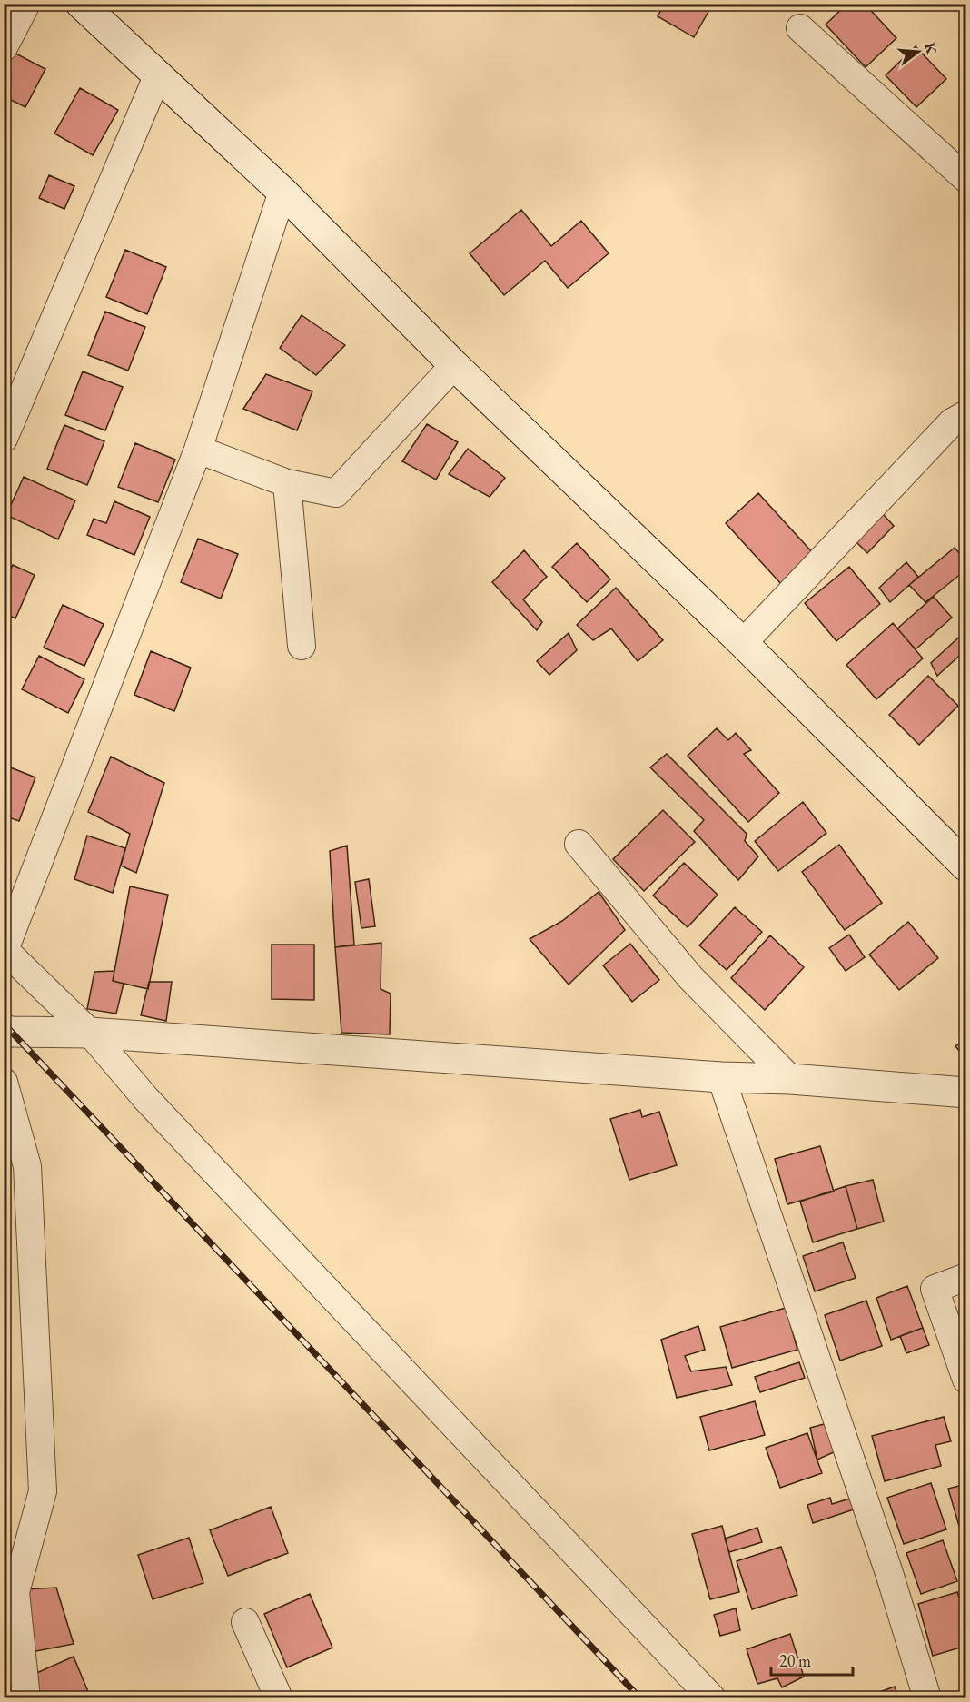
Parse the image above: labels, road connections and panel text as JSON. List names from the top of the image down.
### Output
{
  "scale_bar": "20 m",
  "north": "right"
}
